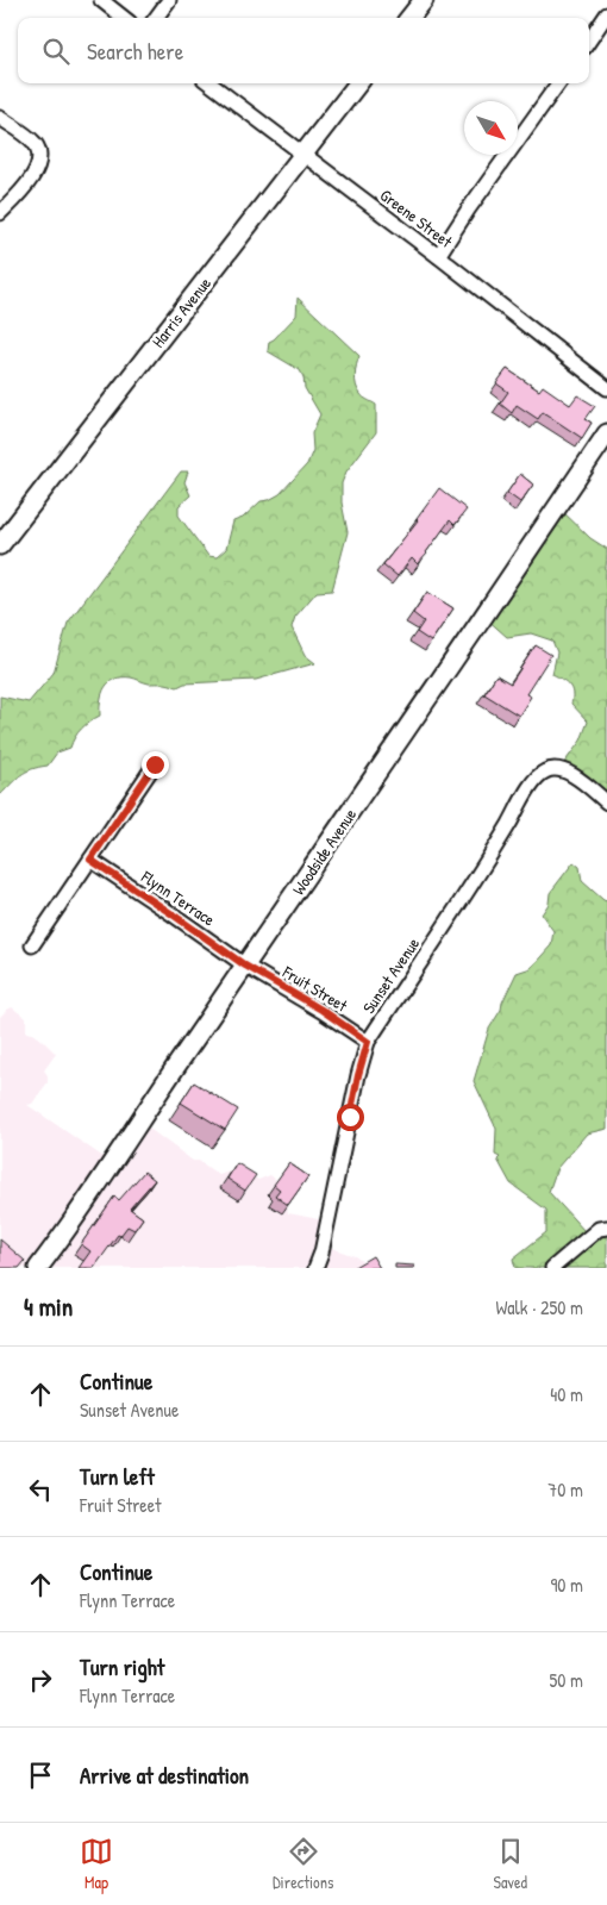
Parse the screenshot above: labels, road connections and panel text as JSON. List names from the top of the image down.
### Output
{
  "streets": {
    "street": [
      "Greene Street",
      "Harris Avenue",
      "Woodside Avenue",
      "Flynn Terrace",
      "Sunset Avenue",
      "Fruit Street"
    ]
  },
  "crossings": [
    ["Greene Street", "Harris Avenue"],
    ["Woodside Avenue", "Flynn Terrace"],
    ["Woodside Avenue", "Fruit Street"],
    ["Flynn Terrace", "Fruit Street"],
    ["Sunset Avenue", "Fruit Street"]
  ],
  "north": "bottom right",
  "page": {
    "search": "Search here",
    "heading": ["4 min", "Walk · 250 m"],
    "list": [
      ["Continue", "Sunset Avenue", "40 m"],
      ["Turn left", "Fruit Street", "70 m"],
      ["Continue", "Flynn Terrace", "90 m"],
      ["Turn right", "Flynn Terrace", "50 m"],
      "Arrive at destination"
    ],
    "nav": ["Map", "Directions", "Saved"]
  }
}
